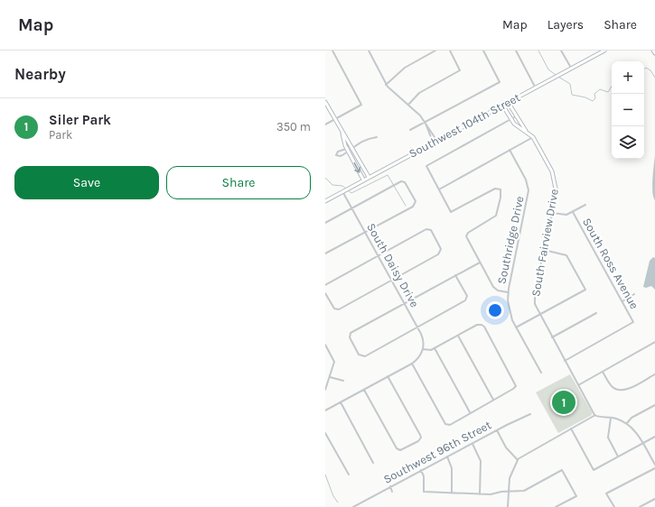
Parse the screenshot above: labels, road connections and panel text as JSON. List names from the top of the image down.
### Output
{
  "streets": {
    "main road": ["Southwest 104th Street", "South Fairview Drive"],
    "street": [
      "Southridge Drive",
      "South Ross Avenue",
      "South Daisy Drive",
      "Southwest 96th Street"
    ]
  },
  "crossings": [
    ["Southwest 104th Street", "South Fairview Drive"],
    ["Southwest 104th Street", "South Daisy Drive"],
    ["South Fairview Drive", "South Ross Avenue"]
  ],
  "page": {
    "header": "Map",
    "nav": ["Map", "Layers", "Share"],
    "heading": "Nearby",
    "map_buttons": ["+", "−"],
    "list": [
      {
        "mark": "1",
        "name": "Siler Park",
        "note": "Park",
        "value": "350 m"
      }
    ],
    "buttons": ["Save", "Share"],
    "pins": "1"
  }
}
